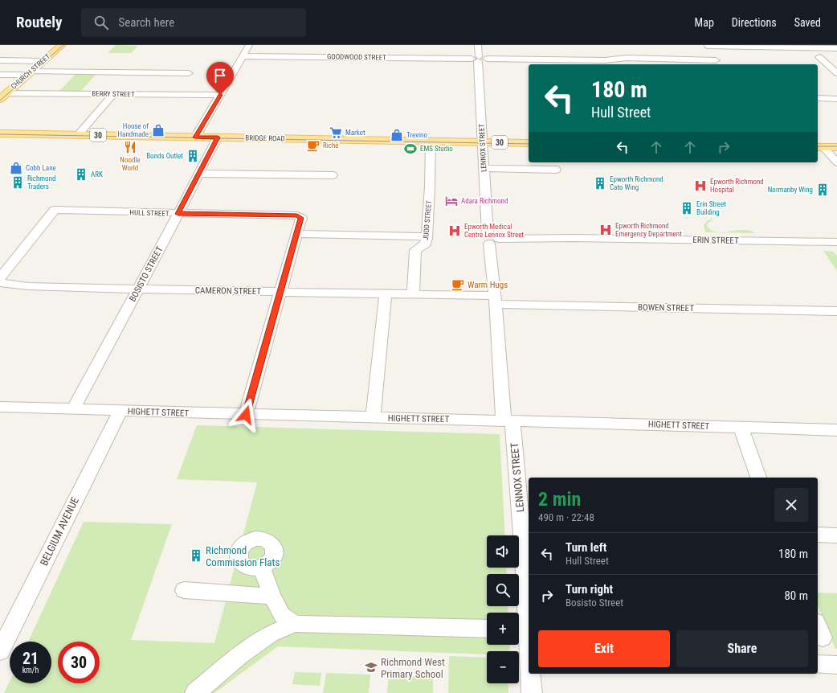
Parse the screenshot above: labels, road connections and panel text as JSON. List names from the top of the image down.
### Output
{
  "streets": {
    "main road": ["CHURCH STREET", "30", "BRIDGE ROAD"],
    "street": [
      "GOODWOOD STREET",
      "BERRY STREET",
      "LENNOX STREET",
      "HULL STREET",
      "JUDD STREET",
      "ERIN STREET",
      "BOSISTO STREET",
      "CAMERON STREET",
      "BOWEN STREET",
      "HIGHETT STREET",
      "BELGIUM AVENUE"
    ]
  },
  "crossings": [
    ["GOODWOOD STREET", "LENNOX STREET"],
    ["CHURCH STREET", "BERRY STREET"],
    ["30", "BRIDGE ROAD"],
    ["30", "BOSISTO STREET"],
    ["BRIDGE ROAD", "LENNOX STREET"],
    ["BRIDGE ROAD", "JUDD STREET"],
    ["BRIDGE ROAD", "BOSISTO STREET"],
    ["LENNOX STREET", "ERIN STREET"],
    ["LENNOX STREET", "CAMERON STREET"],
    ["LENNOX STREET", "BOWEN STREET"],
    ["LENNOX STREET", "HIGHETT STREET"],
    ["HULL STREET", "BOSISTO STREET"],
    ["JUDD STREET", "CAMERON STREET"],
    ["BOSISTO STREET", "CAMERON STREET"],
    ["BOSISTO STREET", "HIGHETT STREET"],
    ["CAMERON STREET", "BOWEN STREET"],
    ["HIGHETT STREET", "BELGIUM AVENUE"]
  ],
  "places": {
    "shop": ["House of Handmade", "Trevino", "Cobb Lane"],
    "supermarket": ["Market"],
    "cafe": ["Riché", "Warm Hugs"],
    "restaurant": ["Noodle World"],
    "sports": ["EMS Studio"],
    "building": [
      "Bonds Outlet",
      "ARK",
      "Richmond Traders",
      "Epworth Richmond Cato Wing",
      "Normanby Wing",
      "Erin Street Building",
      "Richmond Commission Flats"
    ],
    "hospital": ["Epworth Richmond Hospital", "Epworth Richmond Emergency Department", "Epworth Medical Centre Lennox Street"],
    "hotel": ["Adara Richmond"],
    "school or university": ["Richmond West Primary School"]
  },
  "page": {
    "header": "Routely",
    "search": "Search here",
    "nav": ["Map", "Directions", "Saved"],
    "turn": ["180 m", "Hull Street"],
    "heading": ["2 min", "490 m · 22:48"],
    "list": [
      {
        "name": "Turn left",
        "note": "Hull Street",
        "value": "180 m"
      },
      {
        "name": "Turn right",
        "note": "Bosisto Street",
        "value": "80 m"
      }
    ],
    "map_buttons": ["+", "−"],
    "buttons": ["Exit", "Share"],
    "speed": "21 km/h",
    "limit": "30"
  }
}
